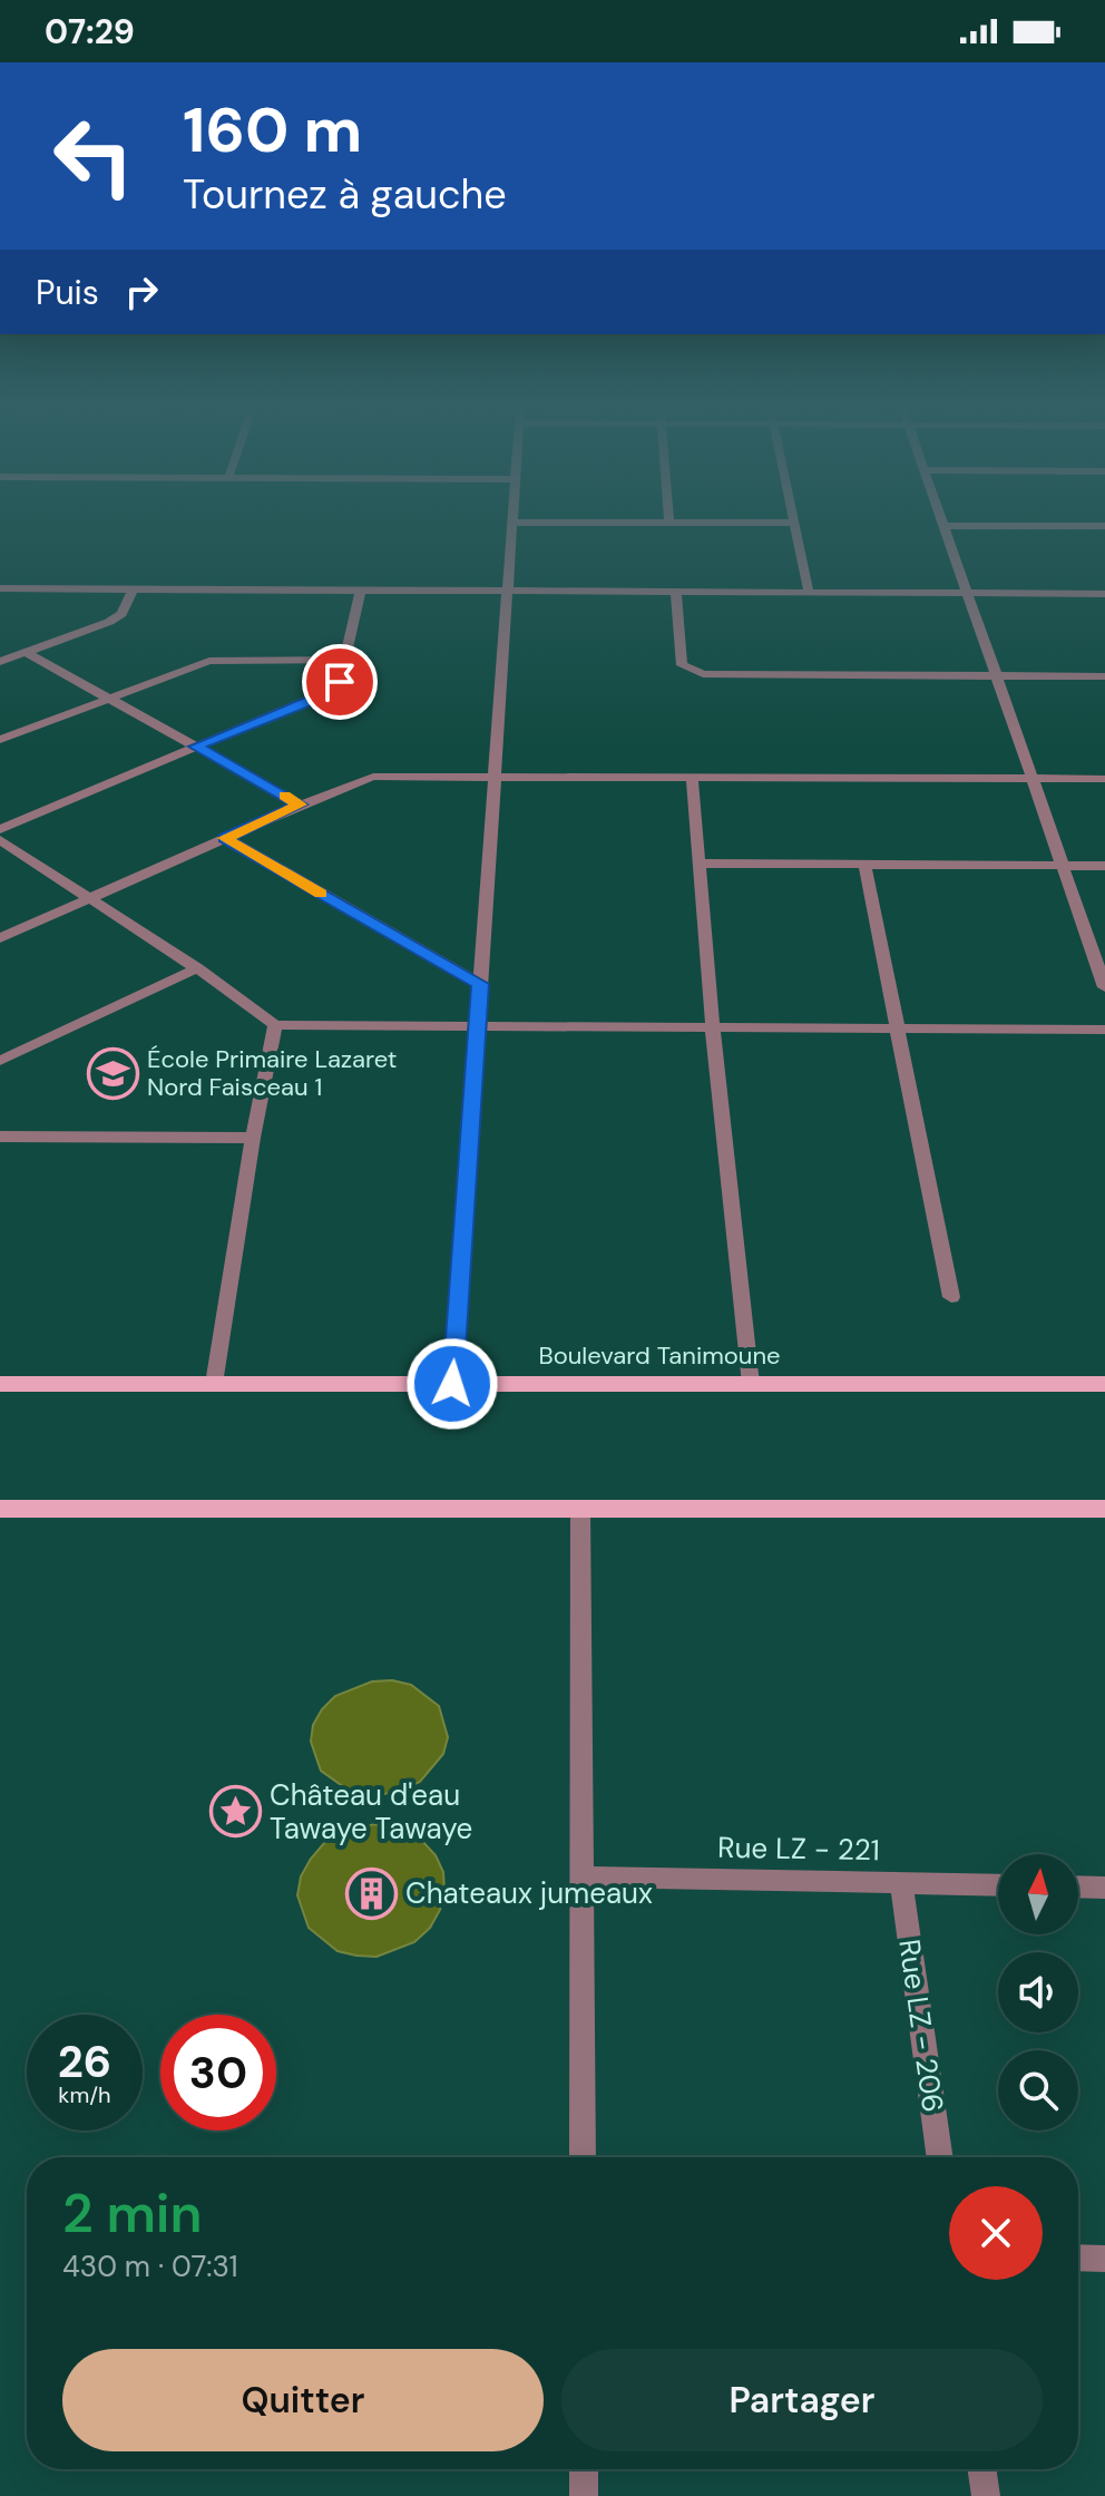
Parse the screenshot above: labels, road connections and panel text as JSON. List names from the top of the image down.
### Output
{
  "streets": {
    "main road": ["Boulevard Tanimoune"],
    "street": ["Rue LZ - 221", "Rue LZ - 206"]
  },
  "crossings": [
    ["Rue LZ - 221", "Rue LZ - 206"]
  ],
  "places": {
    "school or university": ["École Primaire Lazaret Nord Faisceau 1"],
    "place": ["Château d'eau Tawaye Tawaye"],
    "building": ["Chateaux jumeaux"]
  },
  "north": "top",
  "page": {
    "status": "07:29",
    "turn": ["160 m", "Tournez à gauche"],
    "then": "Puis",
    "speed": "26 km/h",
    "limit": "30",
    "heading": ["2 min", "430 m · 07:31"],
    "buttons": ["Quitter", "Partager"]
  }
}
